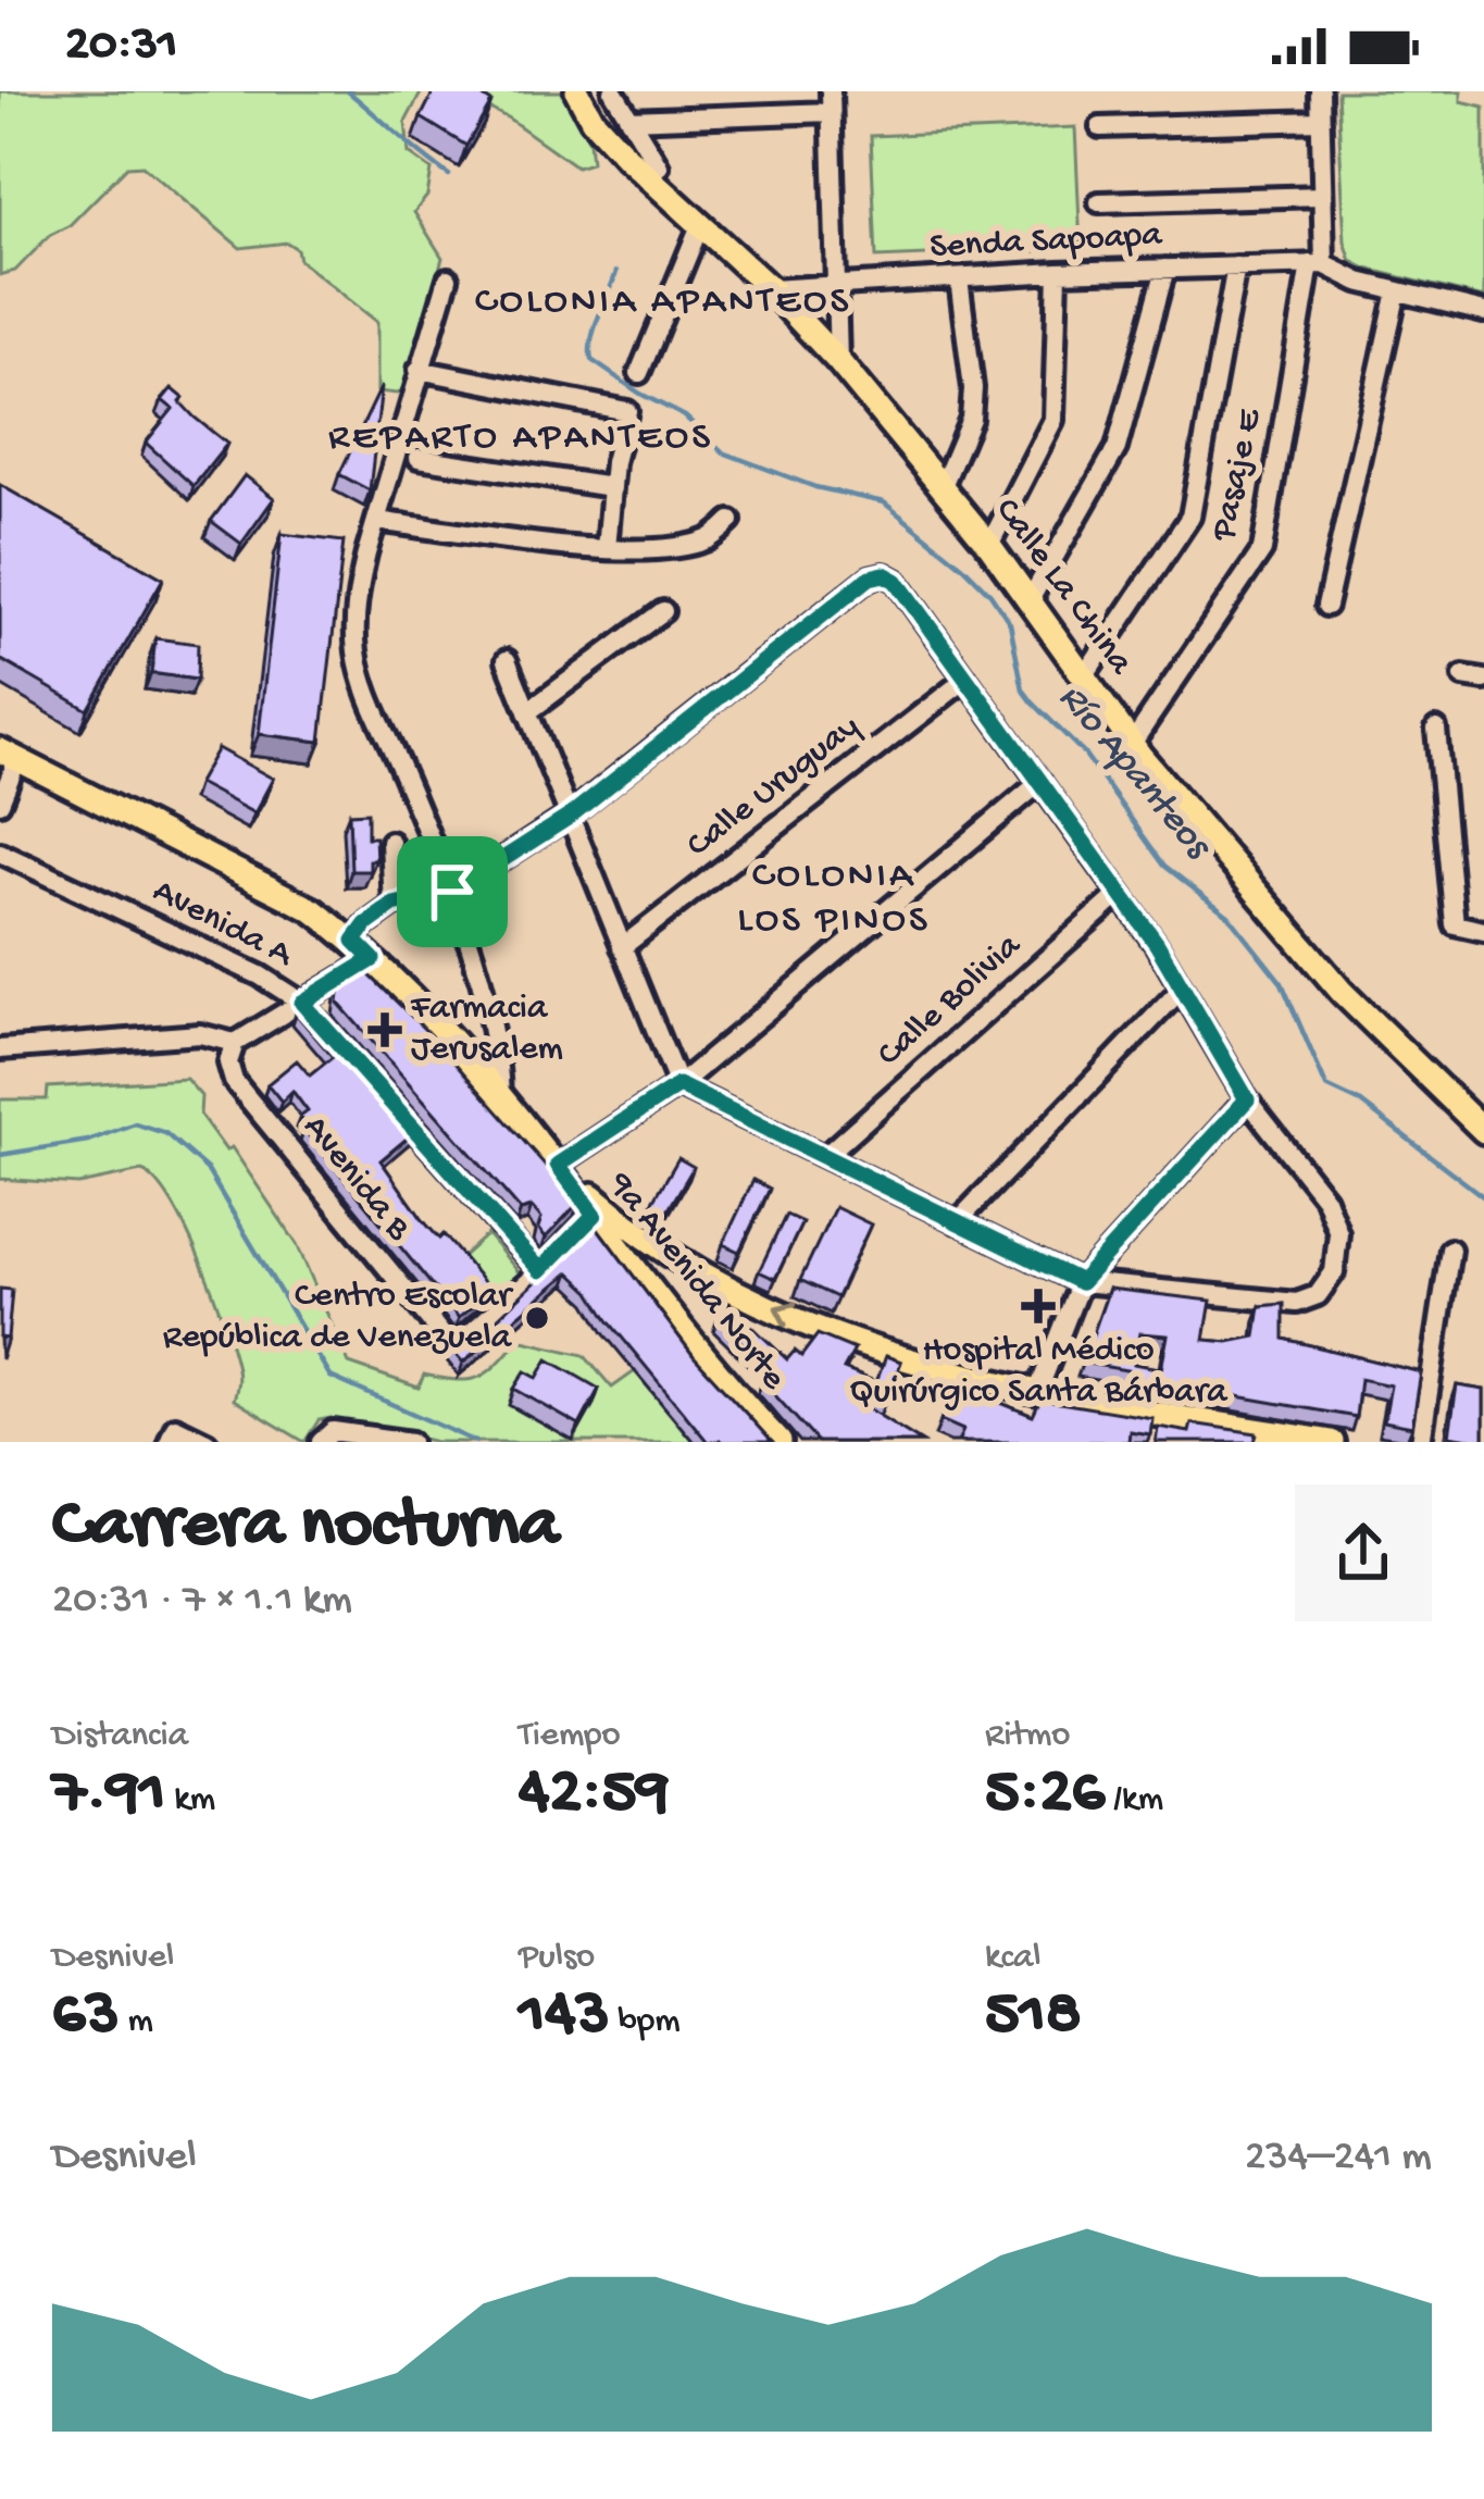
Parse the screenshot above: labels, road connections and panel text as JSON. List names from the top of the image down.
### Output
{
  "streets": {
    "main road": ["Calle La China", "9a Avenida Norte"],
    "street": [
      "Senda Sapoapa",
      "Pasaje E",
      "Calle Uruguay",
      "Avenida A",
      "Calle Bolivia",
      "Avenida B"
    ]
  },
  "crossings": [
    ["Senda Sapoapa", "Pasaje E"],
    ["Senda Sapoapa", "Calle La China"],
    ["Pasaje E", "Calle La China"],
    ["Avenida A", "Avenida B"]
  ],
  "districts": ["COLONIA APANTEOS", "REPARTO APANTEOS", "COLONIA LOS PINOS"],
  "water": ["Río Apanteos"],
  "places": {
    "health": ["Farmacia Jerusalem", "Hospital Médico Quirúrgico Santa Bárbara"],
    "other": ["Centro Escolar República de Venezuela"]
  },
  "page": {
    "status": "20:31",
    "heading": ["Carrera nocturna", "20:31 · 7 × 1.1 km"],
    "stats": [
      ["Distancia", "7.91 km"],
      ["Tiempo", "42:59"],
      ["Ritmo", "5:26 /km"],
      ["Desnivel", "63 m"],
      ["Pulso", "143 bpm"],
      ["kcal", "518"]
    ],
    "chart": ["Desnivel", "234–241 m"]
  }
}
